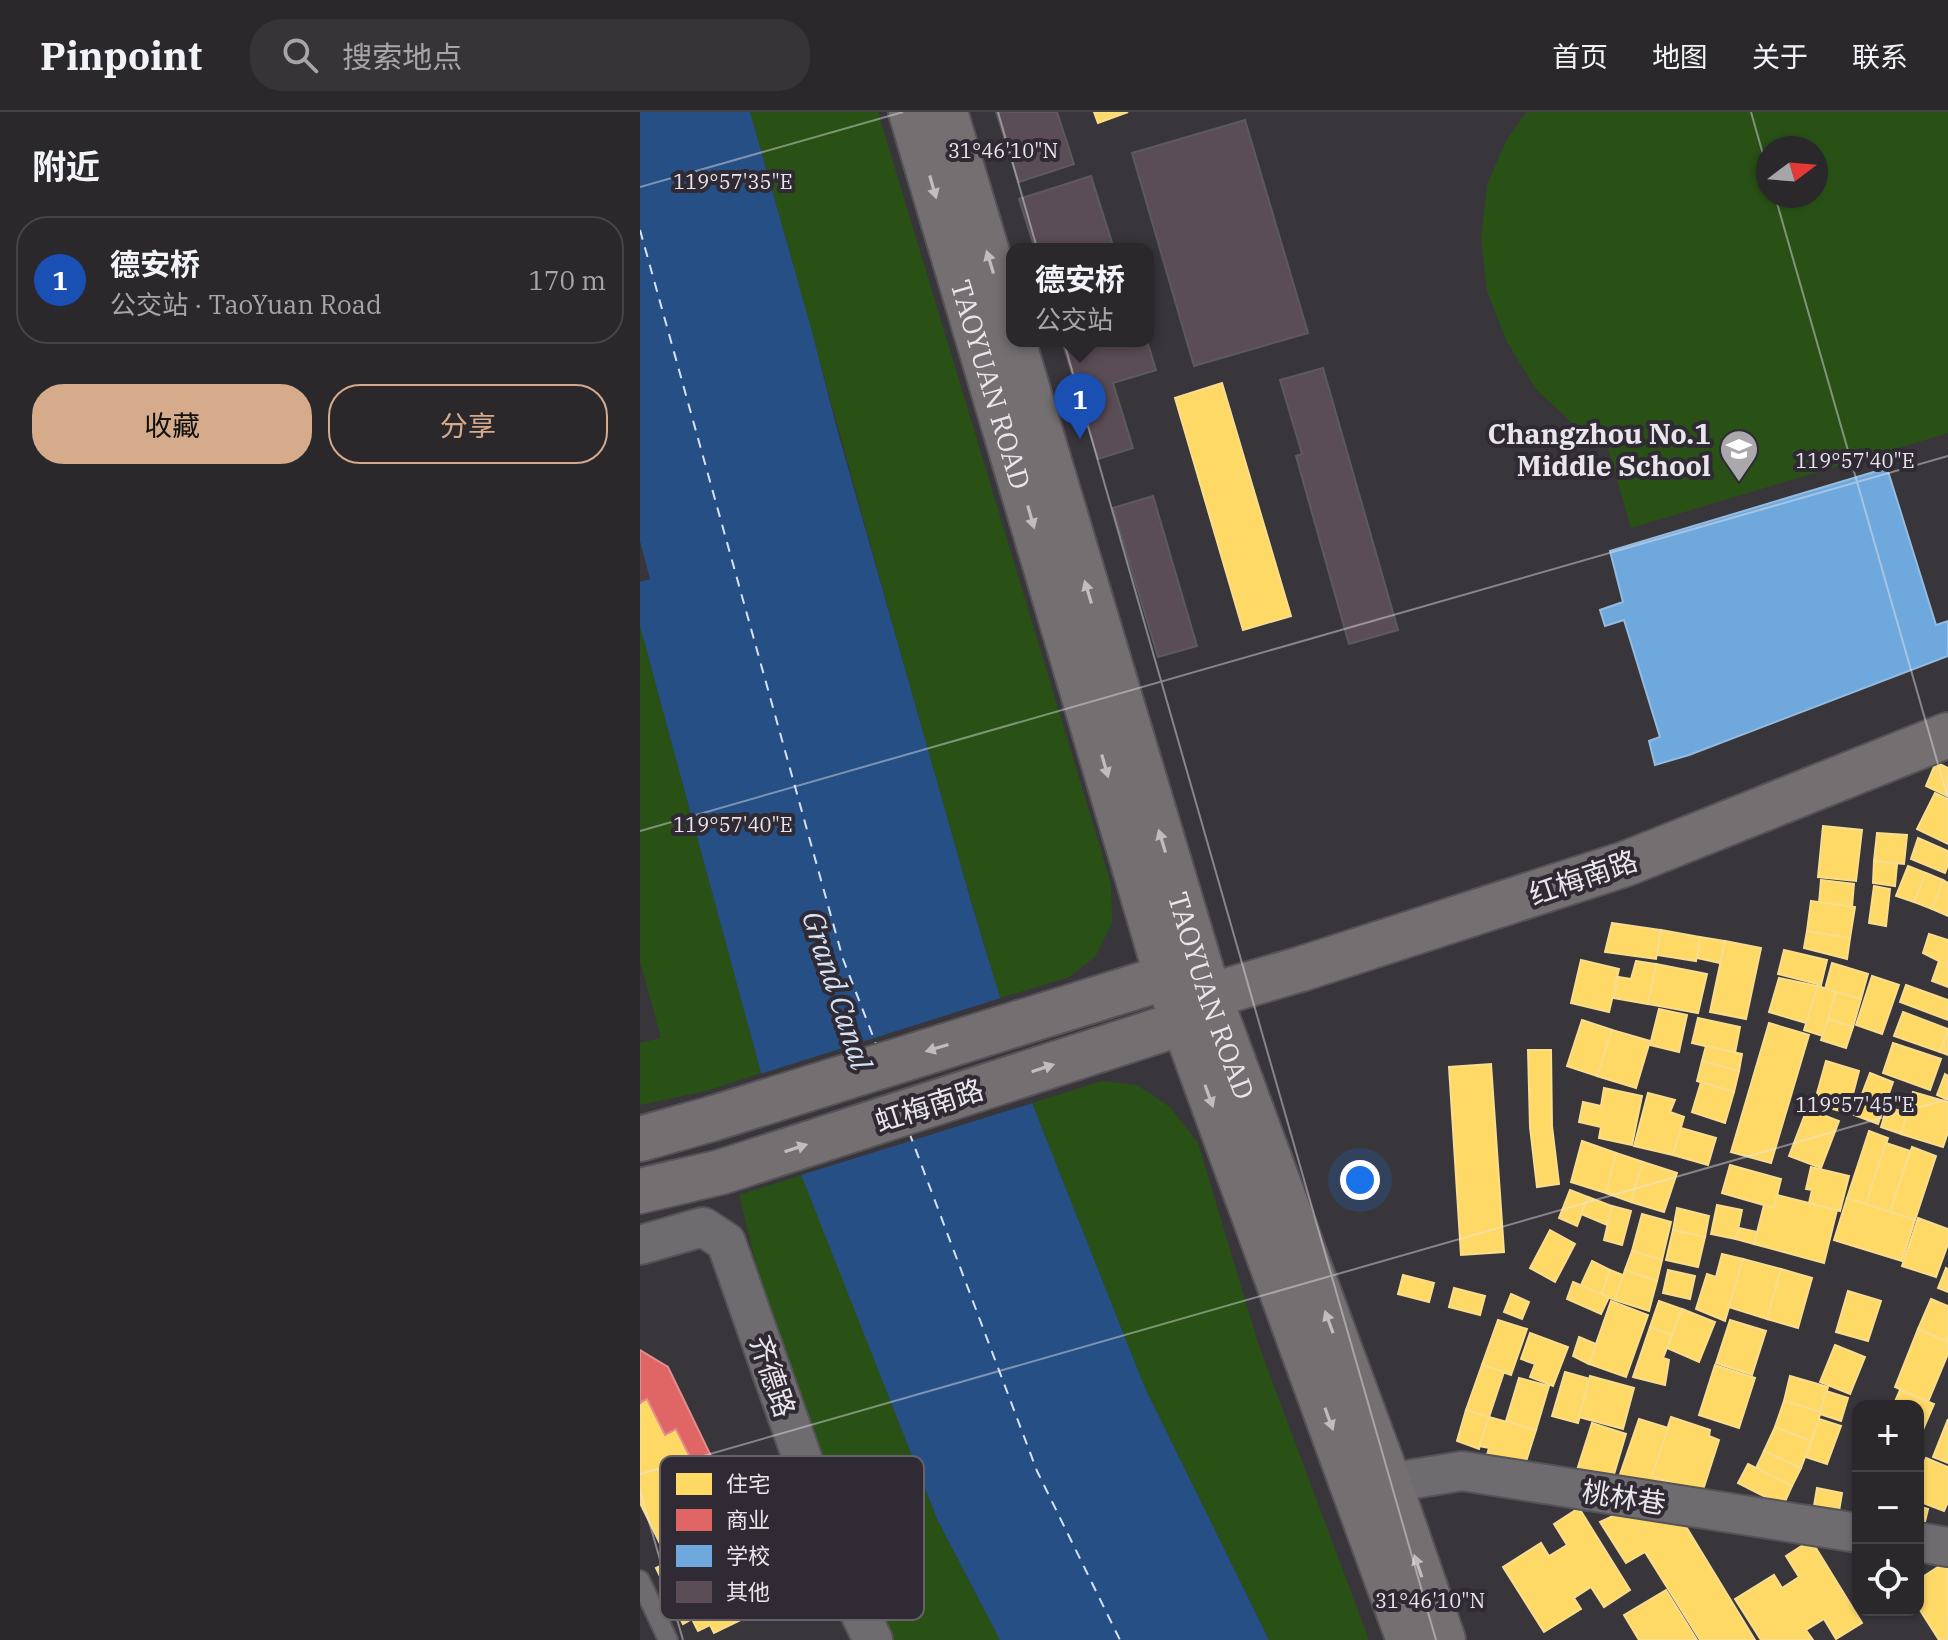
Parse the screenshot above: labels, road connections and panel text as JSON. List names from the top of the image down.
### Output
{
  "streets": {
    "main road": ["TAOYUAN ROAD", "红梅南路", "虹梅南路"],
    "street": ["齐德路", "桃林巷"]
  },
  "crossings": [
    ["TAOYUAN ROAD", "红梅南路"],
    ["TAOYUAN ROAD", "虹梅南路"],
    ["TAOYUAN ROAD", "桃林巷"],
    ["红梅南路", "虹梅南路"]
  ],
  "water": ["Grand Canal"],
  "places": {
    "school or university": ["Changzhou No.1 Middle School"]
  },
  "legend": [
    "住宅",
    "商业",
    "学校",
    "其他"
  ],
  "north": "right",
  "page": {
    "header": "Pinpoint",
    "search": "搜索地点",
    "nav": [
      "首页",
      "地图",
      "关于",
      "联系"
    ],
    "heading": "附近",
    "list": [
      {
        "mark": "1",
        "name": "德安桥",
        "note": "公交站 · TaoYuan Road",
        "value": "170 m"
      }
    ],
    "popup": ["德安桥", "公交站"],
    "buttons": ["收藏", "分享"],
    "pins": "1",
    "map_buttons": ["+", "−"]
  },
  "coordinates": [
    "31°46'10\"N",
    "119°57'35\"E",
    "119°57'40\"E",
    "119°57'45\"E"
  ]
}
